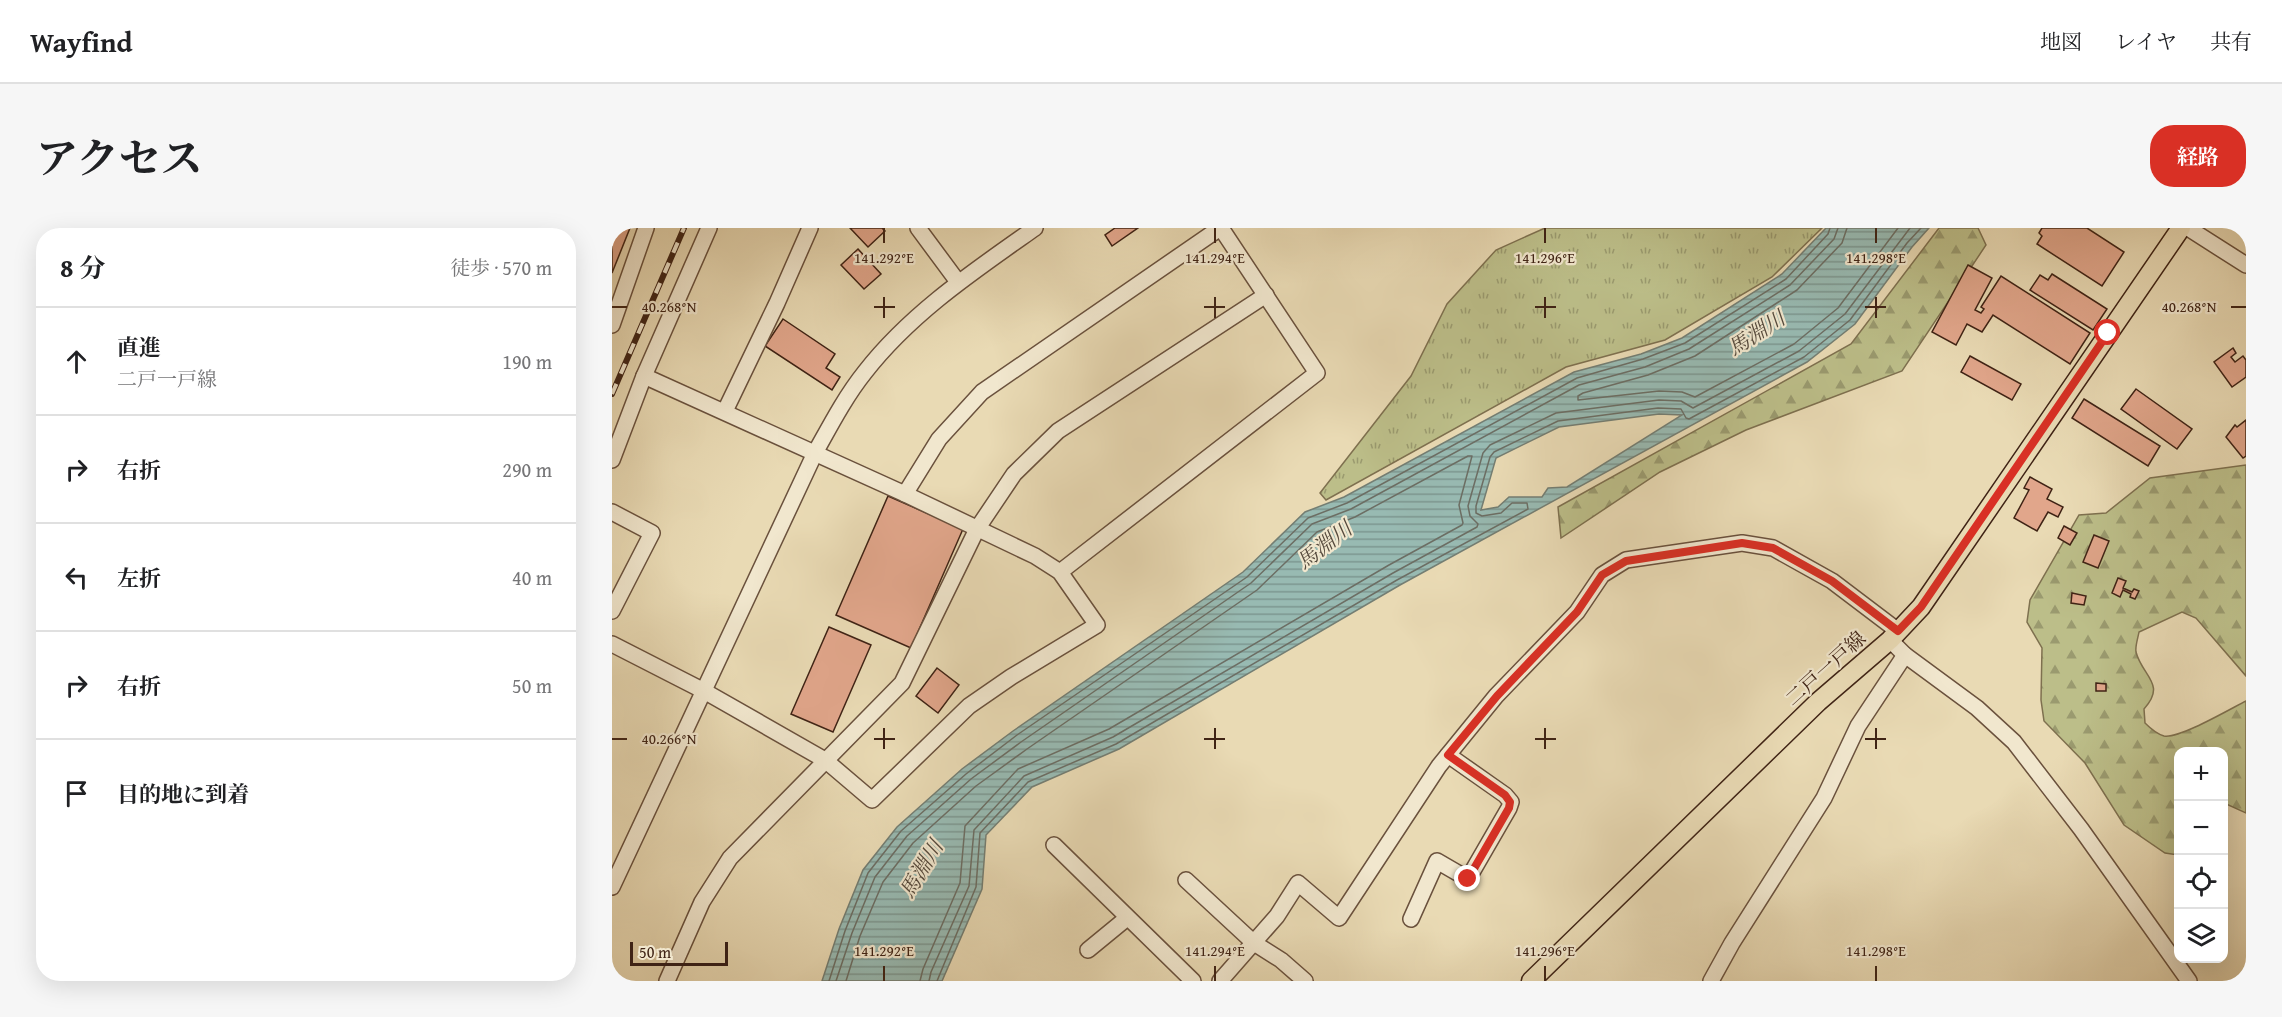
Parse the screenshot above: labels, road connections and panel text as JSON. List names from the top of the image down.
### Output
{
  "streets": {
    "main road": ["二戸一戸線"]
  },
  "water": ["馬淵川"],
  "scale_bar": "50 m",
  "page": {
    "header": "Wayfind",
    "nav": ["地図", "レイヤ", "共有"],
    "title": "アクセス",
    "buttons": "経路",
    "heading": ["8 分", "徒歩 · 570 m"],
    "list": [
      ["直進", "二戸一戸線", "190 m"],
      ["右折", "290 m"],
      ["左折", "40 m"],
      ["右折", "50 m"],
      "目的地に到着"
    ],
    "map_buttons": ["+", "−"],
    "scale": "50 m"
  },
  "coordinates": [
    "141.292°E",
    "141.294°E",
    "141.296°E",
    "141.298°E",
    "40.268°N",
    "40.266°N"
  ]
}
